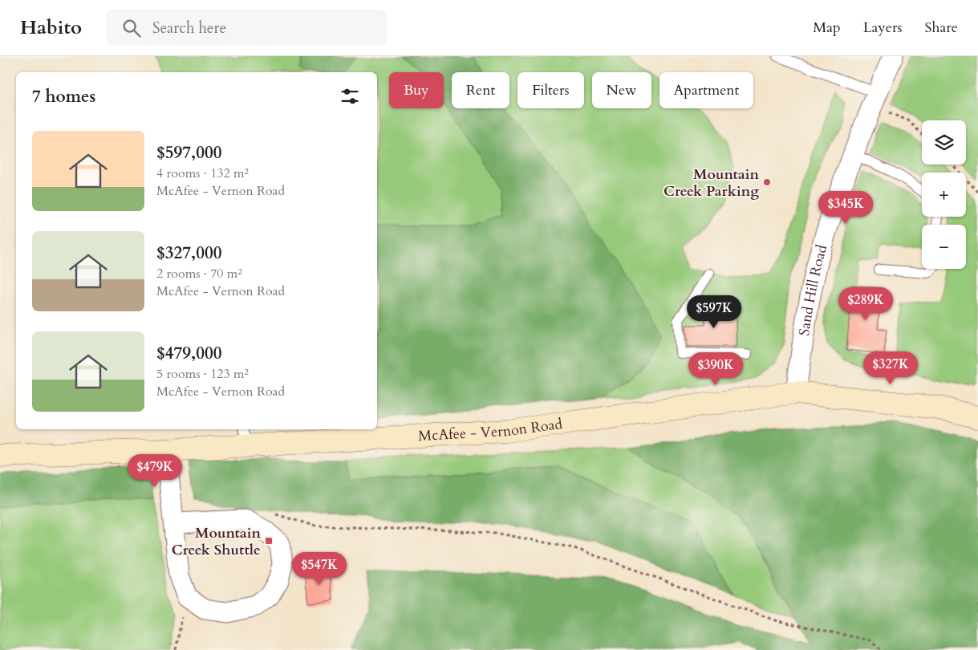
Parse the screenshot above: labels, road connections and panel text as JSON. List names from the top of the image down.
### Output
{
  "streets": {
    "main road": ["McAfee - Vernon Road"],
    "street": ["Sand Hill Road"]
  },
  "crossings": [
    ["Sand Hill Road", "McAfee - Vernon Road"]
  ],
  "places": {
    "other": ["Mountain Creek Parking"],
    "transit": ["Mountain Creek Shuttle"]
  },
  "page": {
    "header": "Habito",
    "search": "Search here",
    "nav": ["Map", "Layers", "Share"],
    "chip": [
      "Buy",
      "Rent",
      "Filters",
      "New",
      "Apartment"
    ],
    "heading": "7 homes",
    "map_buttons": ["+", "−"],
    "list": [
      {
        "name": "$597,000",
        "note": "4 rooms · 132 m² · McAfee - Vernon Road"
      },
      {
        "name": "$327,000",
        "note": "2 rooms · 70 m² · McAfee - Vernon Road"
      },
      {
        "name": "$479,000",
        "note": "5 rooms · 123 m² · McAfee - Vernon Road"
      }
    ],
    "price": [
      "$345K",
      "$289K",
      "$597K",
      "$327K",
      "$390K",
      "$479K",
      "$547K"
    ]
  }
}
